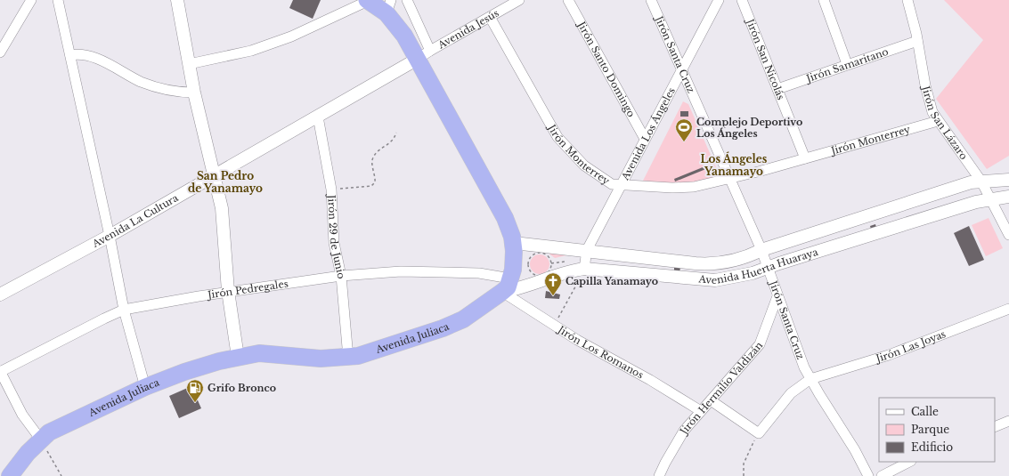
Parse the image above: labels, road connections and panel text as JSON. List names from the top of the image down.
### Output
{
  "streets": {
    "highway": ["Avenida Juliaca"],
    "street": [
      "Avenida Jesús",
      "Jirón Santa Cruz",
      "Jirón San Nicolás",
      "Jirón Samaritano",
      "Jirón Santo Domingo",
      "Jirón San Lázaro",
      "Avenida Los Ángeles",
      "Jirón Monterrey",
      "Avenida La Cultura",
      "Jirón 29 de Junio",
      "Avenida Huerta Huaraya",
      "Jirón Pedregales",
      "Jirón Las Joyas",
      "Jirón Los Romanos",
      "Jirón Hermilio Valdizán"
    ]
  },
  "crossings": [
    ["Avenida Jesús", "Jirón Monterrey"],
    ["Avenida Jesús", "Avenida La Cultura"],
    ["Jirón Santa Cruz", "Avenida Los Ángeles"],
    ["Jirón Santa Cruz", "Jirón Monterrey"],
    ["Jirón Santa Cruz", "Avenida Huerta Huaraya"],
    ["Jirón Santa Cruz", "Jirón Las Joyas"],
    ["Jirón Santa Cruz", "Jirón Hermilio Valdizán"],
    ["Jirón San Nicolás", "Jirón Samaritano"],
    ["Jirón San Nicolás", "Jirón Monterrey"],
    ["Jirón Samaritano", "Jirón San Lázaro"],
    ["Jirón Santo Domingo", "Avenida Los Ángeles"],
    ["Jirón San Lázaro", "Jirón Monterrey"],
    ["Jirón San Lázaro", "Avenida Huerta Huaraya"],
    ["Avenida Los Ángeles", "Jirón Monterrey"],
    ["Avenida Los Ángeles", "Avenida Huerta Huaraya"],
    ["Avenida La Cultura", "Jirón 29 de Junio"],
    ["Jirón 29 de Junio", "Jirón Pedregales"],
    ["Jirón 29 de Junio", "Avenida Juliaca"],
    ["Avenida Huerta Huaraya", "Jirón Pedregales"],
    ["Avenida Huerta Huaraya", "Avenida Juliaca"],
    ["Avenida Huerta Huaraya", "Jirón Los Romanos"],
    ["Jirón Pedregales", "Avenida Juliaca"],
    ["Jirón Pedregales", "Jirón Los Romanos"],
    ["Avenida Juliaca", "Jirón Los Romanos"],
    ["Jirón Los Romanos", "Jirón Hermilio Valdizán"]
  ],
  "districts": ["Los Ángeles Yanamayo", "San Pedro de Yanamayo"],
  "places": {
    "sports": ["Complejo Deportivo Los Ángeles"],
    "church": ["Capilla Yanamayo"],
    "fuel station": ["Grifo Bronco"]
  },
  "legend": ["Calle", "Parque", "Edificio"]
}
